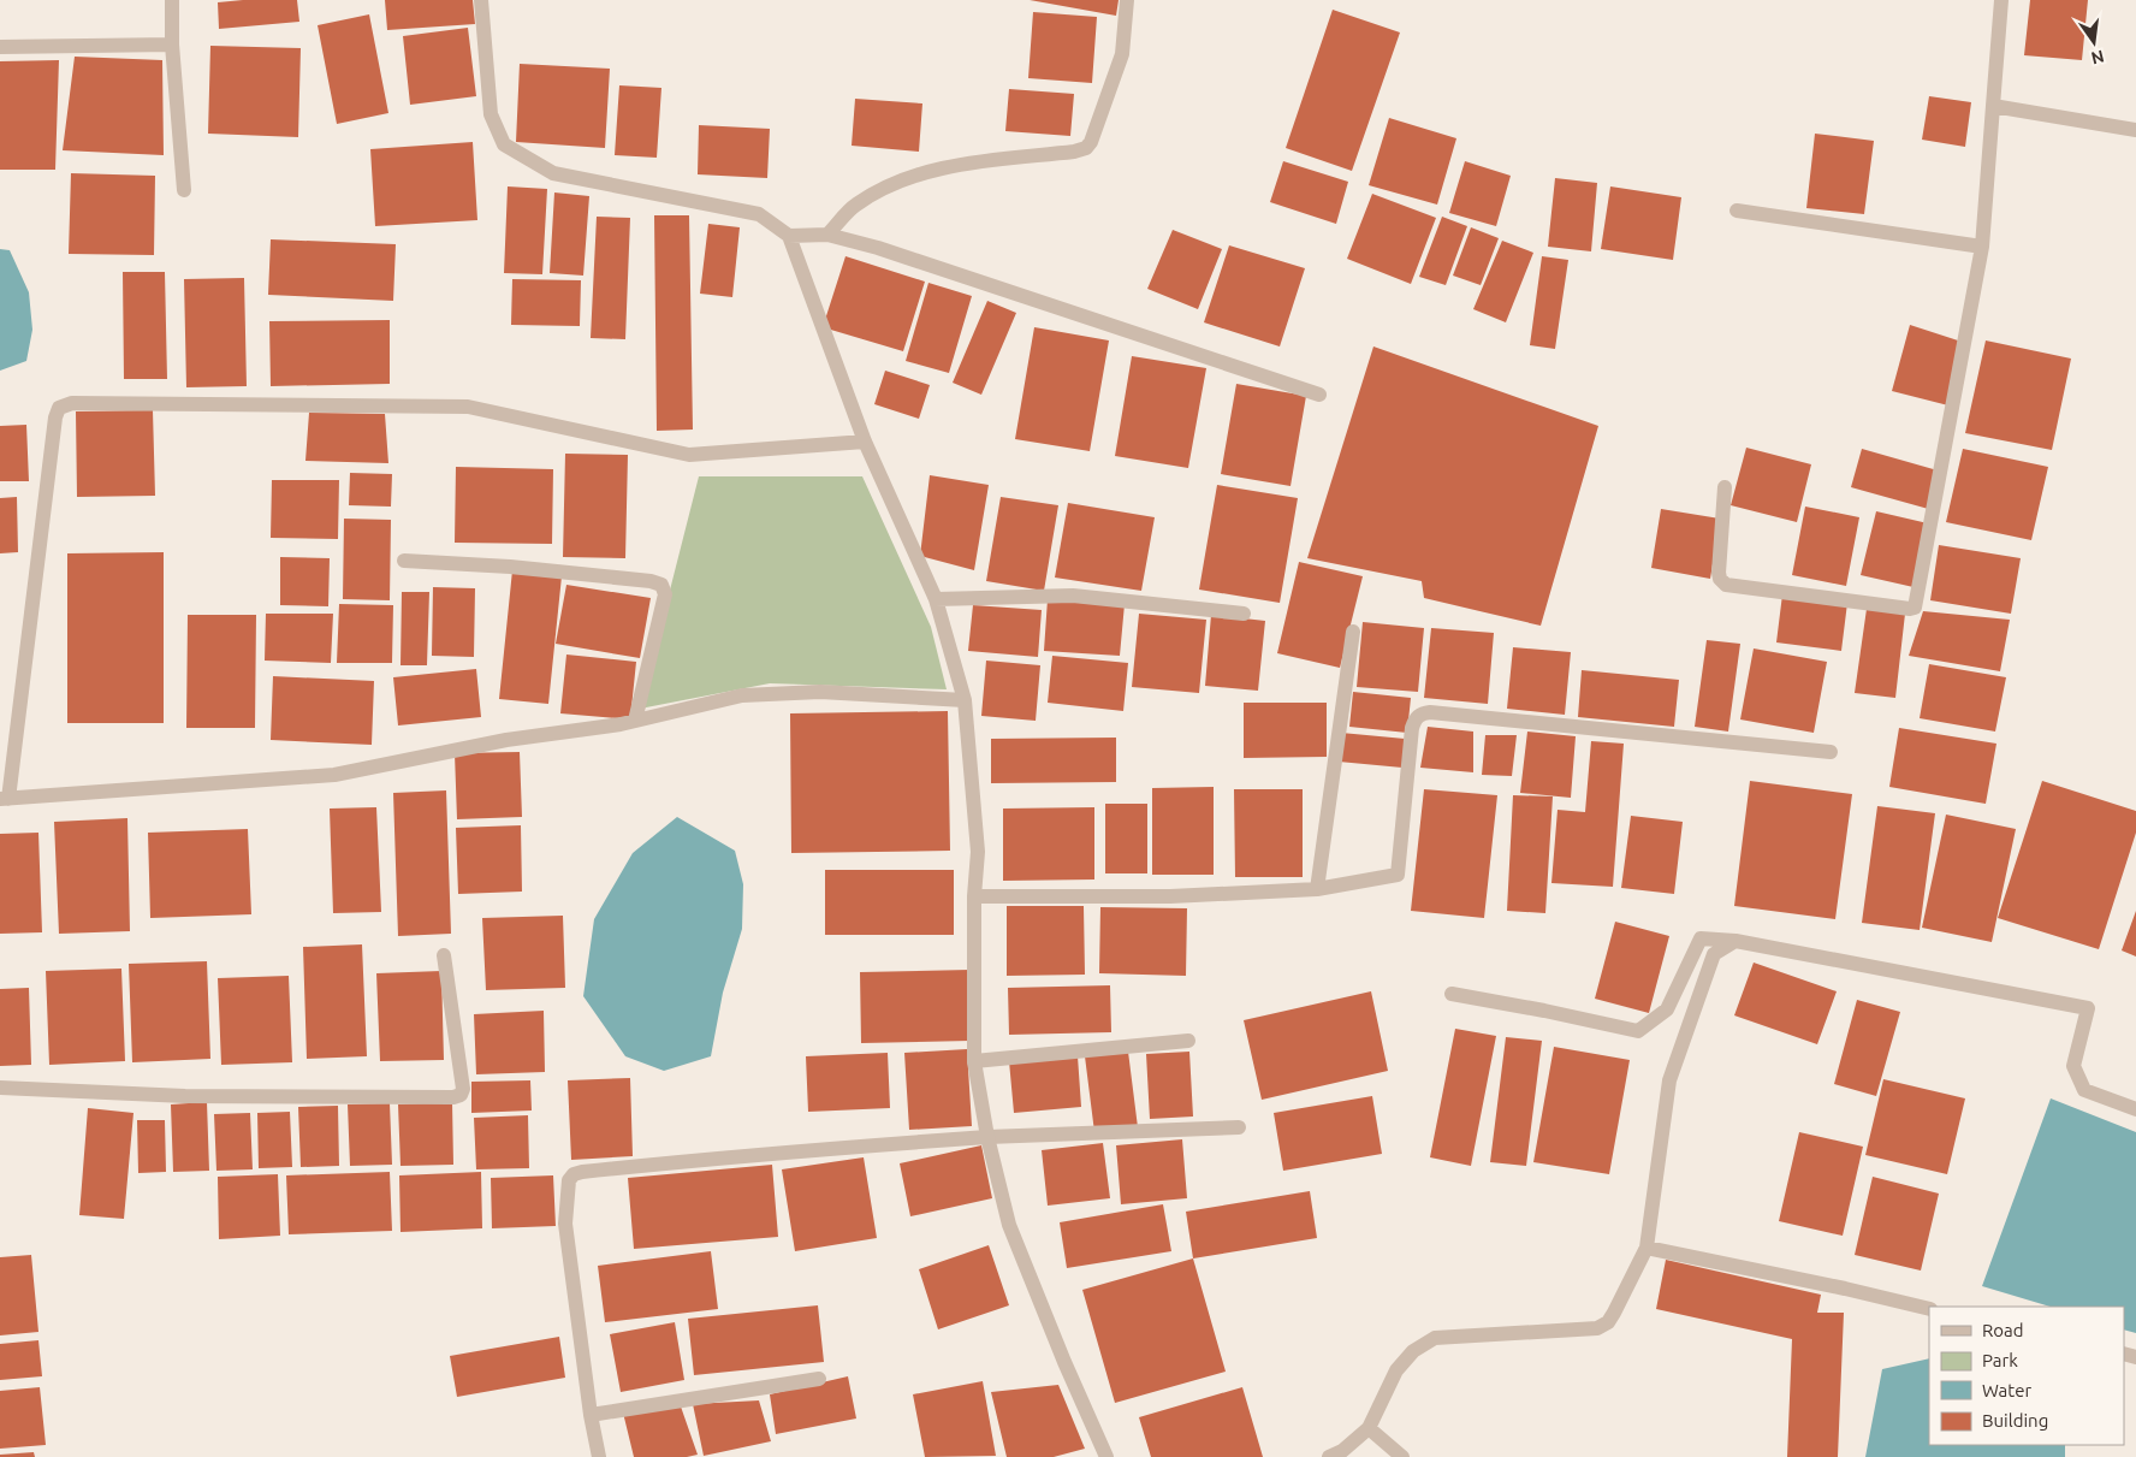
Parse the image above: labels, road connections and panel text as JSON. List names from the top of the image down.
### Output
{
  "legend": [
    "Road",
    "Park",
    "Water",
    "Building"
  ],
  "north": "bottom"
}
